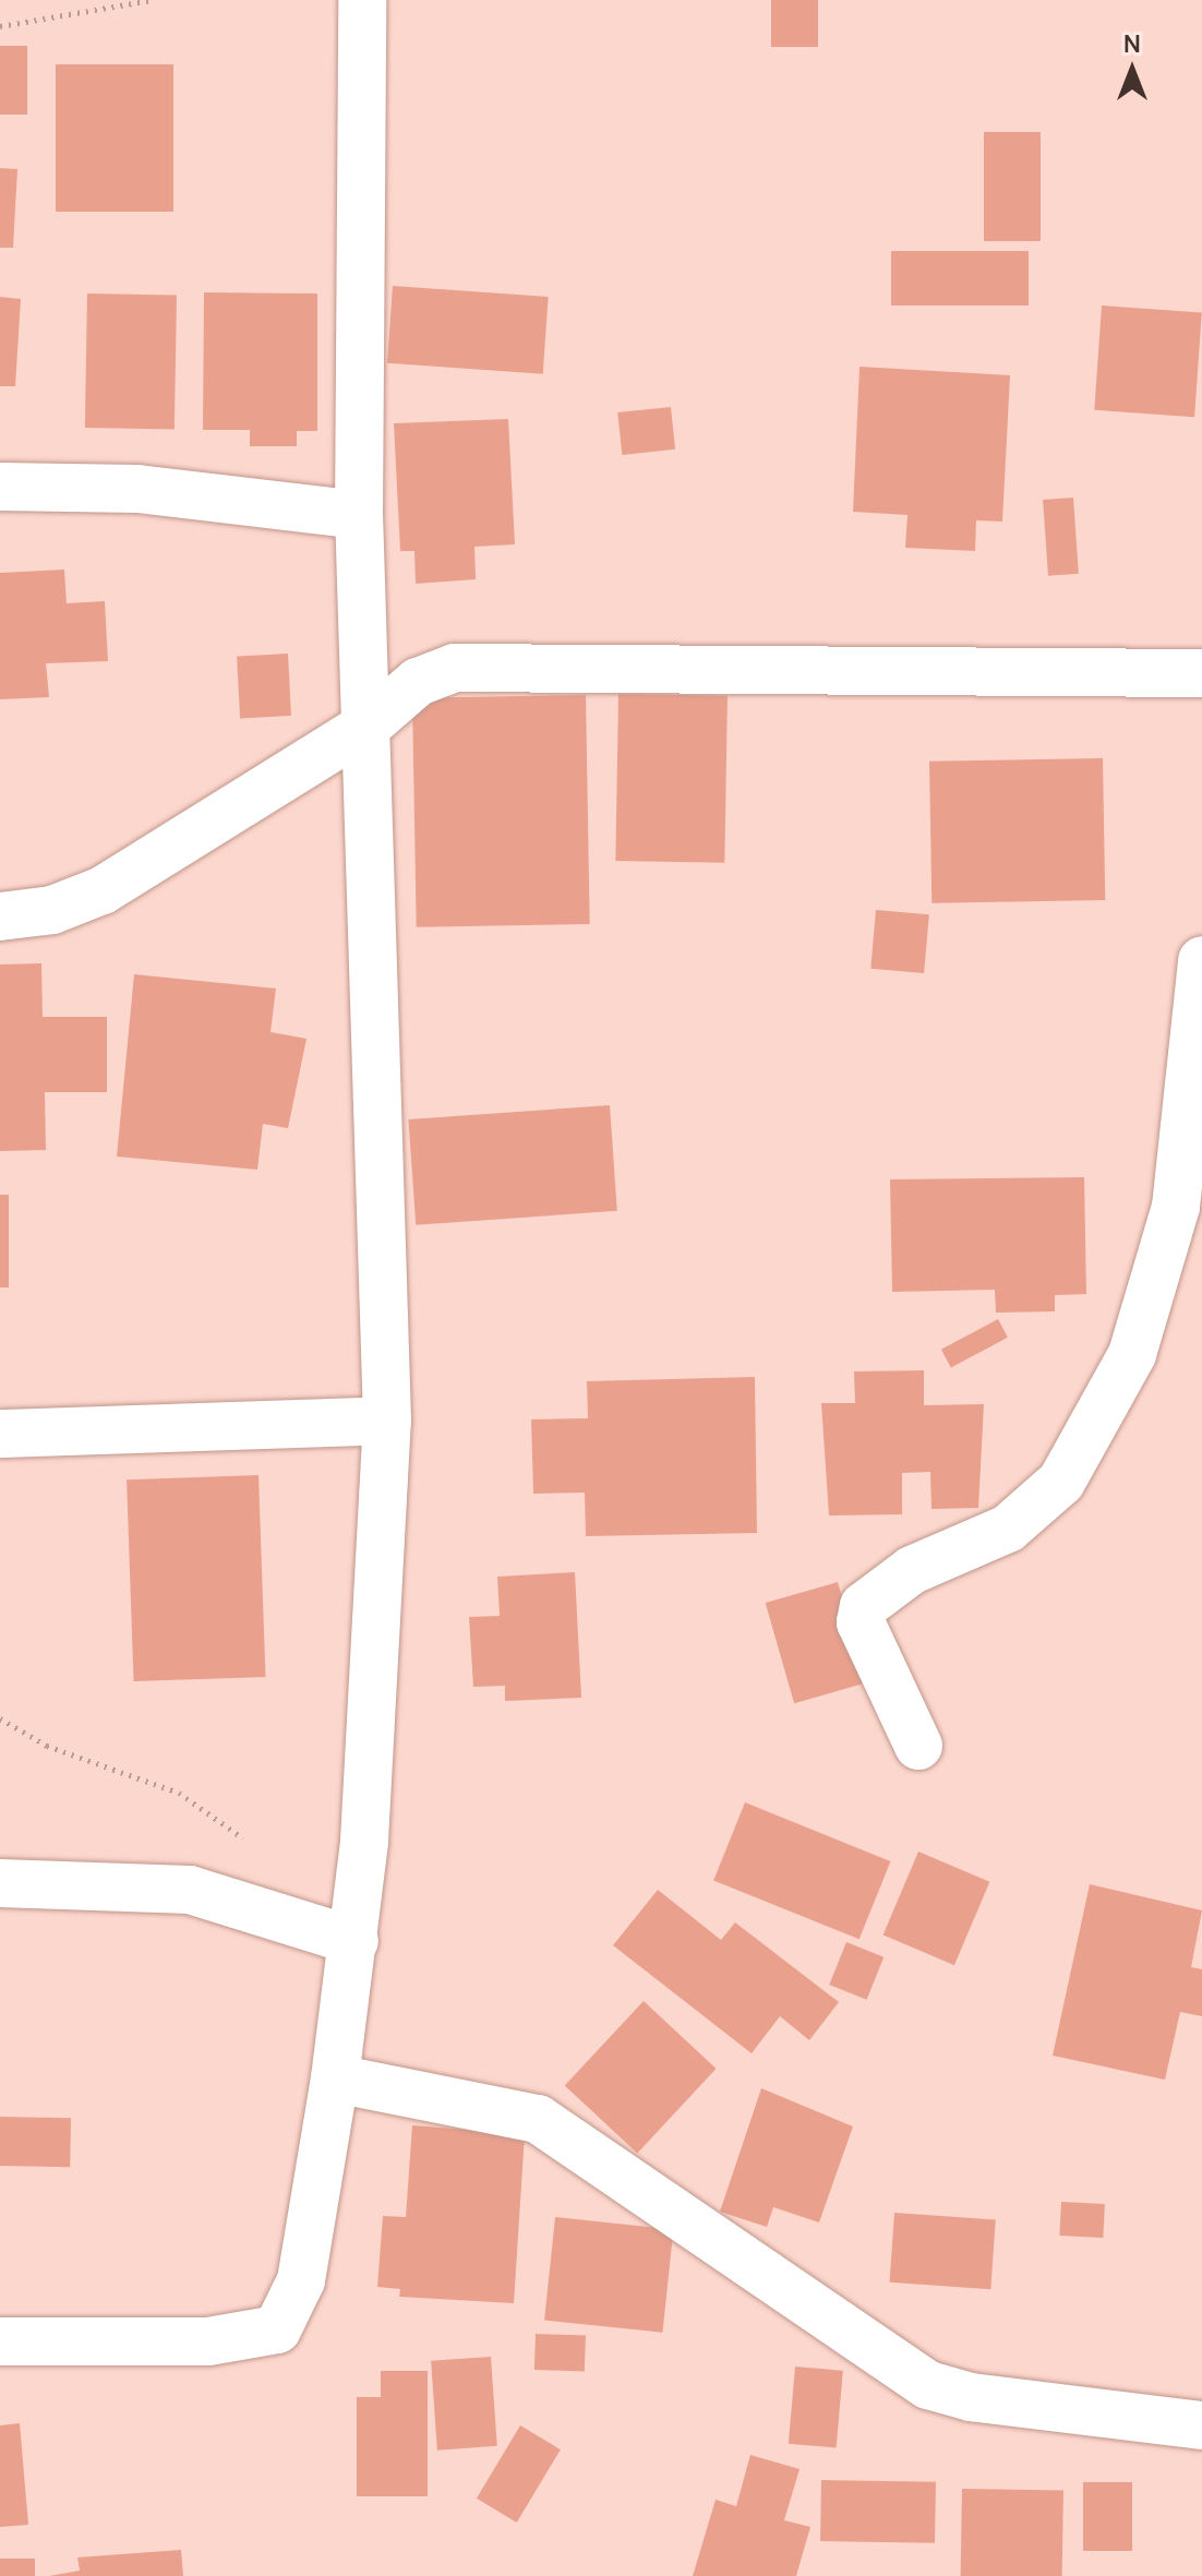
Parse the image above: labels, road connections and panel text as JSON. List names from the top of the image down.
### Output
{
  "north": "top"
}
